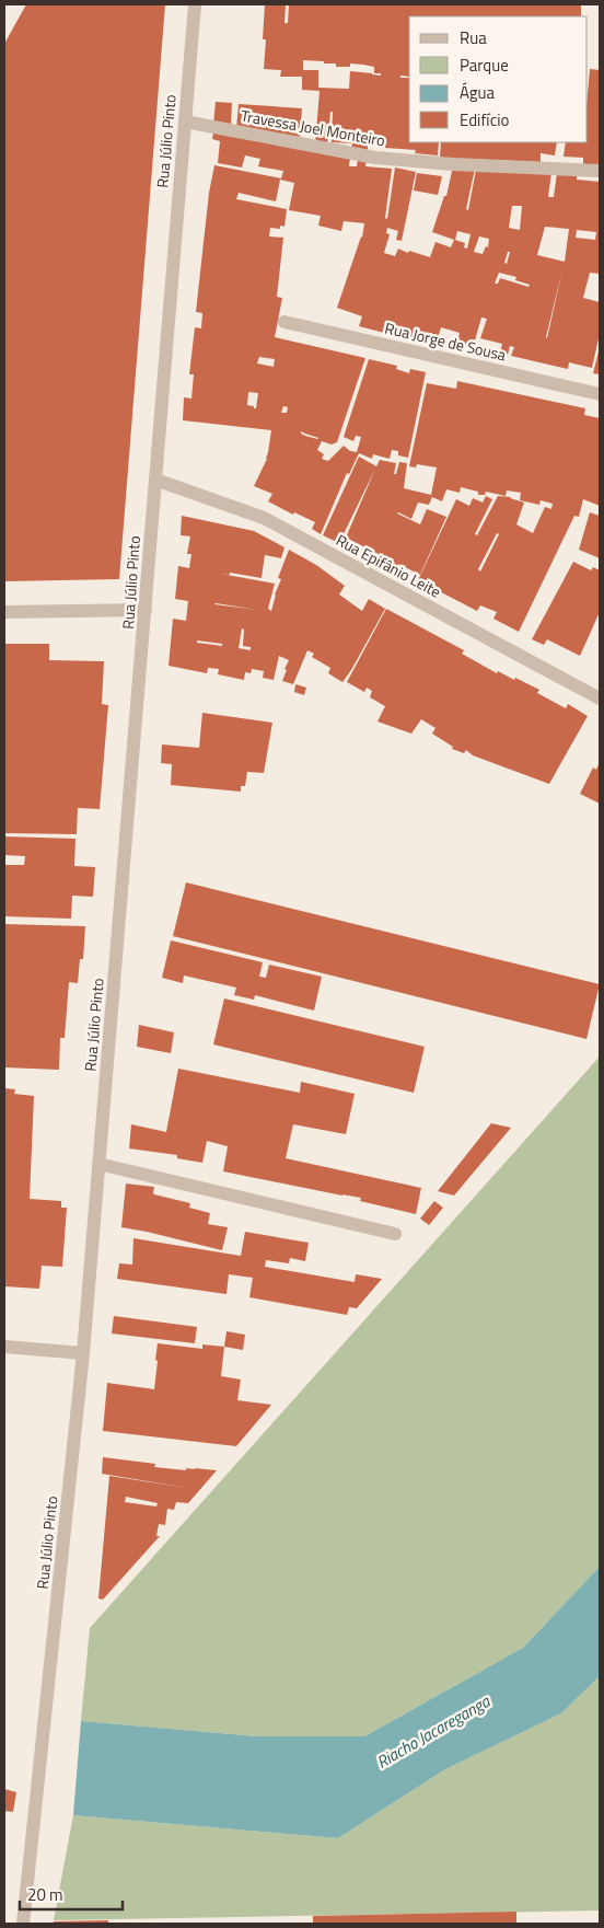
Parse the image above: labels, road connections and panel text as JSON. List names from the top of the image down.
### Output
{
  "streets": {
    "street": [
      "Travessa Joel Monteiro",
      "Rua Júlio Pinto",
      "Rua Jorge de Sousa",
      "Rua Epifânio Leite"
    ]
  },
  "crossings": [
    ["Travessa Joel Monteiro", "Rua Júlio Pinto"],
    ["Rua Júlio Pinto", "Rua Epifânio Leite"]
  ],
  "water": ["Riacho Jacareganga"],
  "legend": [
    "Rua",
    "Parque",
    "Água",
    "Edifício"
  ],
  "scale_bar": "20 m"
}
